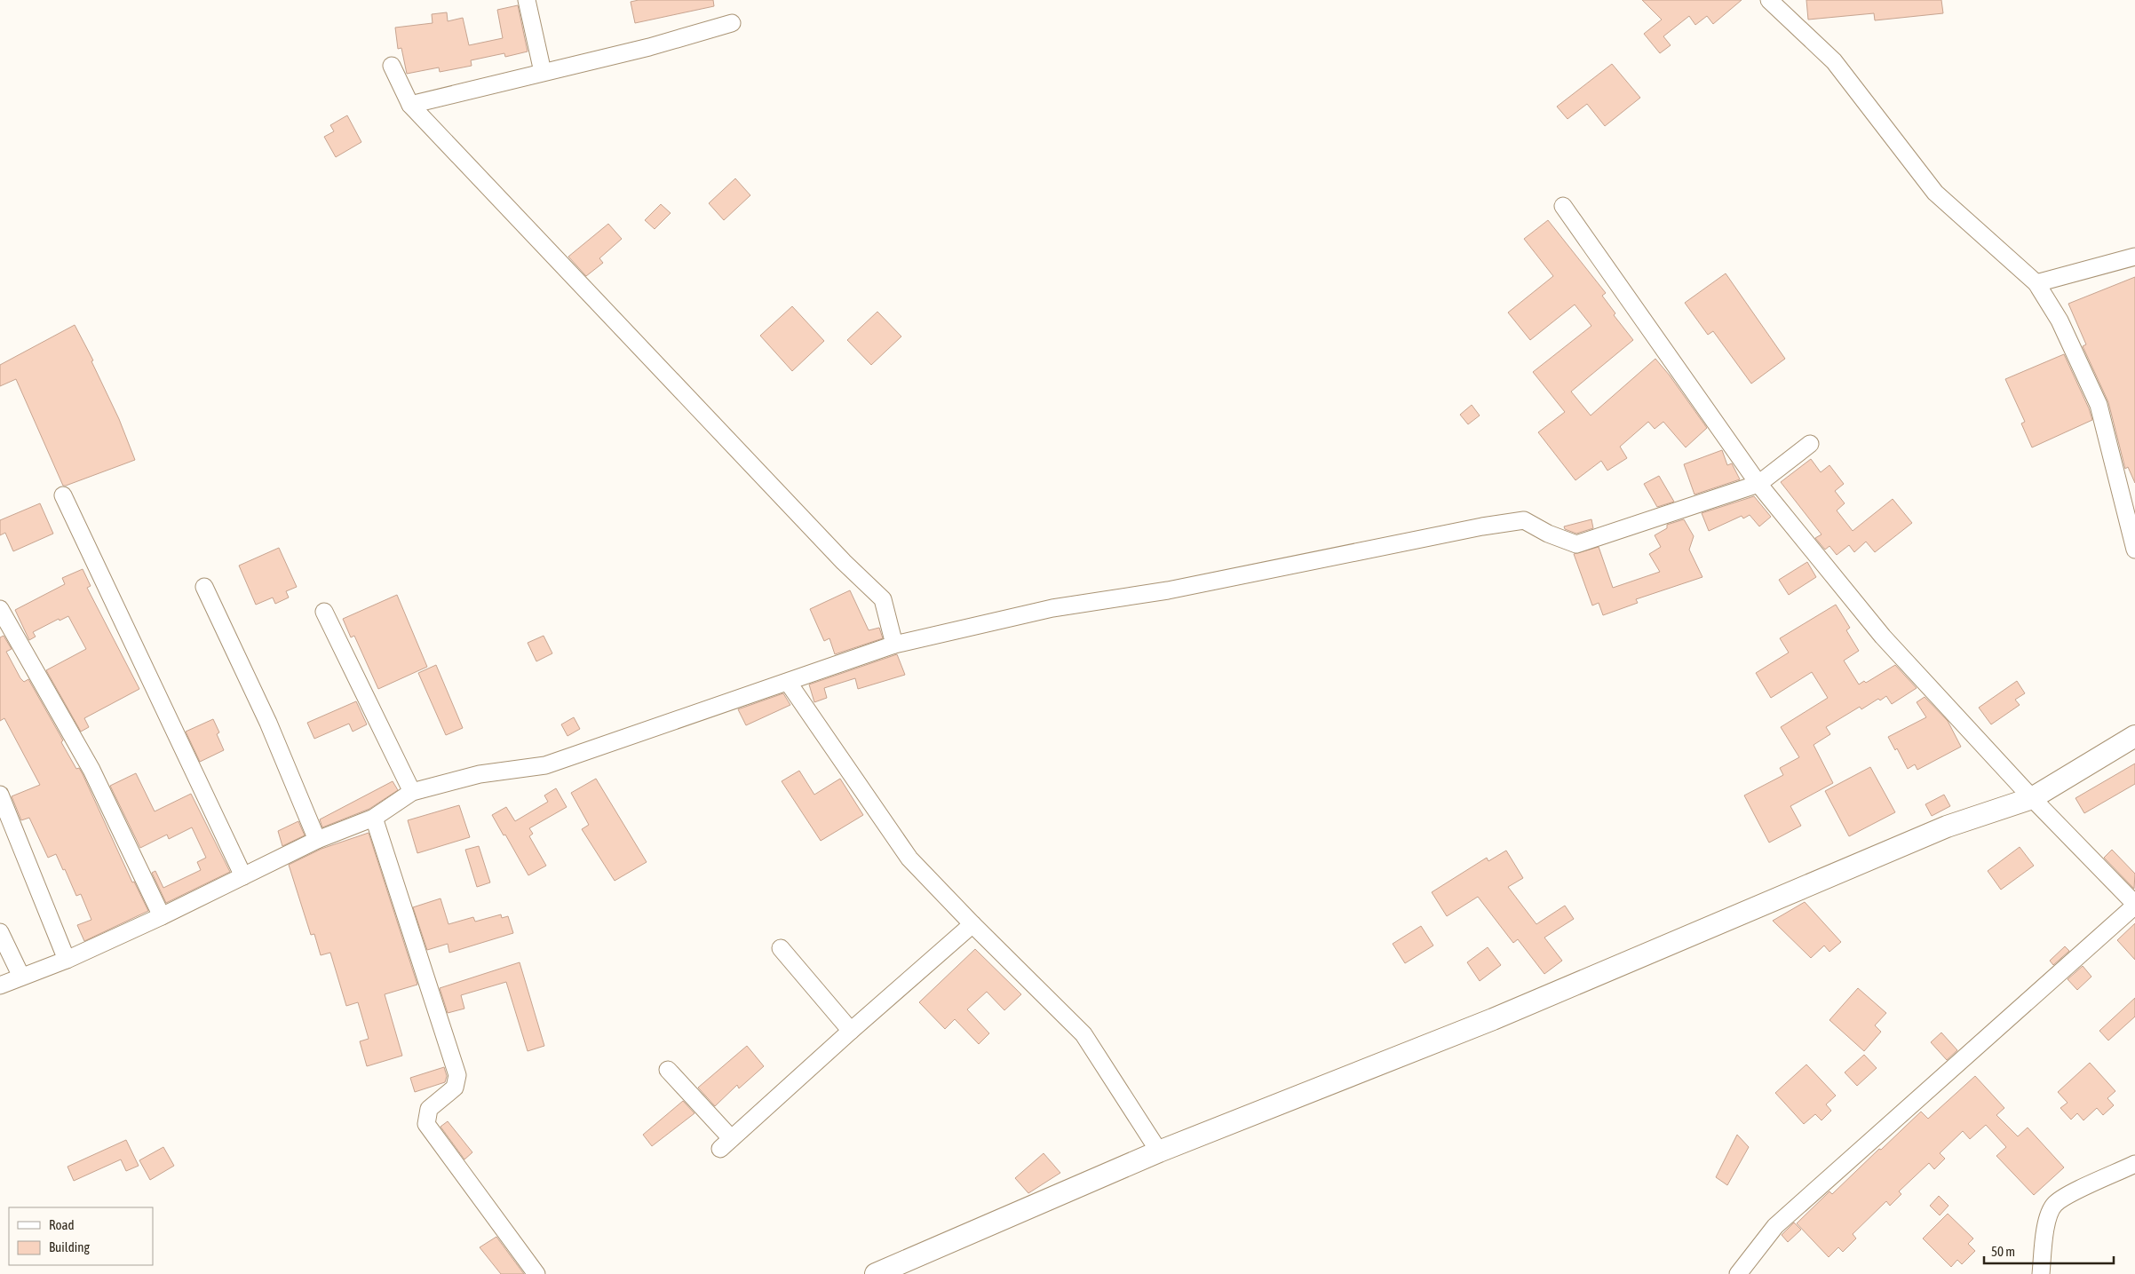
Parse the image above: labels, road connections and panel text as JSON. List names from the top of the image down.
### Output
{
  "legend": ["Road", "Building"],
  "scale_bar": "50 m"
}
